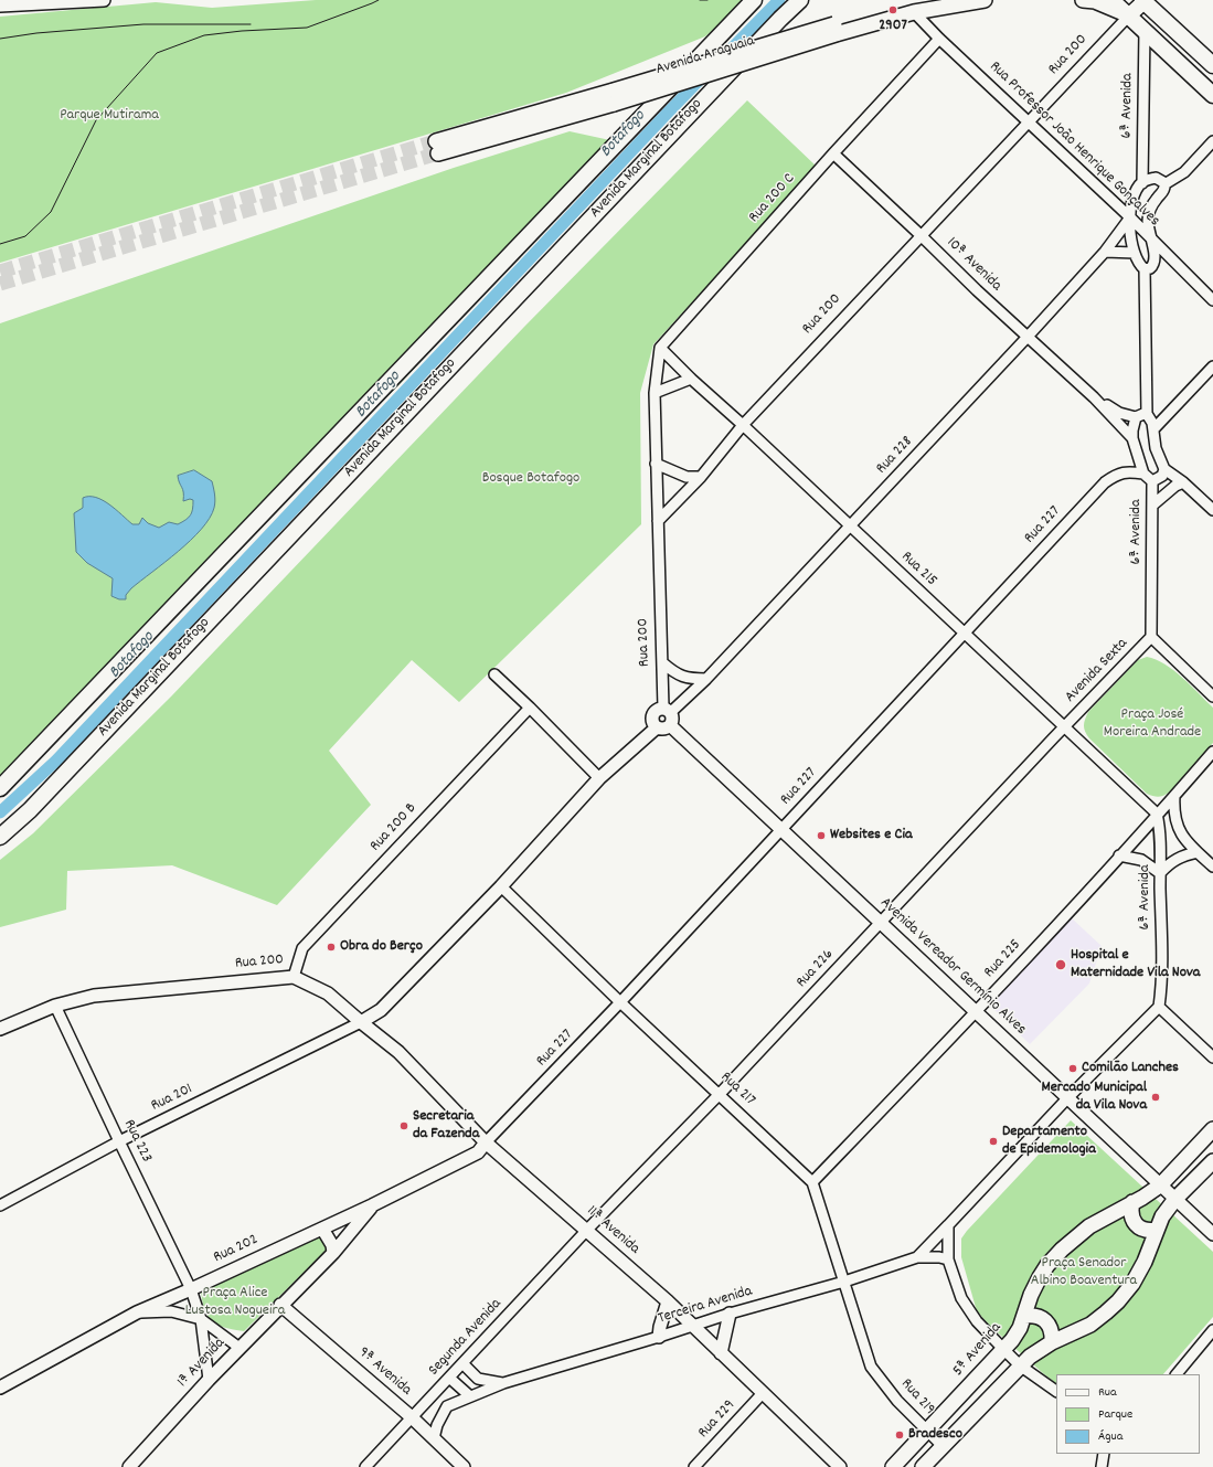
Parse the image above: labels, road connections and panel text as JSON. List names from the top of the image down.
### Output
{
  "streets": {
    "main road": [
      "Rua 200",
      "Avenida Araguaia",
      "Avenida Marginal Botafogo",
      "5ª Avenida"
    ],
    "street": [
      "6ª Avenida",
      "Rua Professor João Henrique Gonçalves",
      "Rua 200 C",
      "10ª Avenida",
      "Rua 228",
      "Rua 227",
      "Rua 215",
      "Avenida Sexta",
      "Rua 200 B",
      "Rua 225",
      "Avenida Vereador Germínio Alves",
      "Rua 226",
      "Rua 217",
      "Rua 201",
      "Rua 223",
      "11ª Avenida",
      "Rua 202",
      "Terceira Avenida",
      "Segunda Avenida",
      "1ª Avenida",
      "9ª Avenida",
      "Rua 219",
      "Rua 229"
    ]
  },
  "crossings": [
    ["Rua 200", "Rua Professor João Henrique Gonçalves"],
    ["Rua 200", "10ª Avenida"],
    ["Rua 200", "Rua 228"],
    ["Rua 200", "Rua 215"],
    ["Rua 200", "Rua 200 B"],
    ["Rua 200", "Avenida Vereador Germínio Alves"],
    ["Rua 200", "Rua 201"],
    ["Rua 200", "Rua 223"],
    ["Rua 200", "11ª Avenida"],
    ["Avenida Araguaia", "Rua Professor João Henrique Gonçalves"],
    ["6ª Avenida", "Rua Professor João Henrique Gonçalves"],
    ["6ª Avenida", "Rua 228"],
    ["6ª Avenida", "Rua 227"],
    ["6ª Avenida", "Rua 215"],
    ["6ª Avenida", "Avenida Sexta"],
    ["6ª Avenida", "Rua 225"],
    ["6ª Avenida", "Terceira Avenida"],
    ["Rua Professor João Henrique Gonçalves", "Rua 200 C"],
    ["Rua Professor João Henrique Gonçalves", "Rua 228"],
    ["Rua 200 C", "10ª Avenida"],
    ["Rua 200 C", "Rua 215"],
    ["10ª Avenida", "Rua 228"],
    ["Rua 228", "Rua 215"],
    ["Rua 228", "Avenida Vereador Germínio Alves"],
    ["Rua 227", "Rua 215"],
    ["Rua 227", "Avenida Vereador Germínio Alves"],
    ["Rua 227", "Rua 217"],
    ["Rua 227", "11ª Avenida"],
    ["Rua 227", "Rua 202"],
    ["Rua 215", "Avenida Sexta"],
    ["Rua 215", "Rua 225"],
    ["Rua 215", "Rua 226"],
    ["Avenida Sexta", "Rua 226"],
    ["Rua 225", "Avenida Vereador Germínio Alves"],
    ["Rua 225", "Rua 217"],
    ["Avenida Vereador Germínio Alves", "Rua 226"],
    ["Avenida Vereador Germínio Alves", "Terceira Avenida"],
    ["Avenida Vereador Germínio Alves", "5ª Avenida"],
    ["Rua 226", "Rua 217"],
    ["Rua 226", "11ª Avenida"],
    ["Rua 226", "Segunda Avenida"],
    ["Rua 217", "Terceira Avenida"],
    ["Rua 217", "Rua 219"],
    ["Rua 201", "Rua 223"],
    ["Rua 201", "11ª Avenida"],
    ["Rua 223", "Rua 202"],
    ["Rua 223", "1ª Avenida"],
    ["11ª Avenida", "Rua 202"],
    ["11ª Avenida", "Terceira Avenida"],
    ["11ª Avenida", "Segunda Avenida"],
    ["11ª Avenida", "Rua 229"],
    ["Rua 202", "1ª Avenida"],
    ["Terceira Avenida", "Segunda Avenida"],
    ["Terceira Avenida", "9ª Avenida"],
    ["Segunda Avenida", "9ª Avenida"],
    ["5ª Avenida", "Rua 219"],
    ["1ª Avenida", "9ª Avenida"]
  ],
  "water": ["Botafogo"],
  "parks": [
    "Parque Mutirama",
    "Bosque Botafogo",
    "Praça José Moreira Andrade",
    "Praça Senador Albino Boaventura",
    "Praça Alice Lustosa Nogueira"
  ],
  "places": [
    "2907",
    "Websites e Cia",
    "Obra do Berço",
    "Hospital e Maternidade Vila Nova",
    "Comilão Lanches",
    "Mercado Municipal da Vila Nova",
    "Secretaria da Fazenda",
    "Departamento de Epidemologia",
    "Bradesco"
  ],
  "legend": ["Rua", "Parque", "Água"]
}
